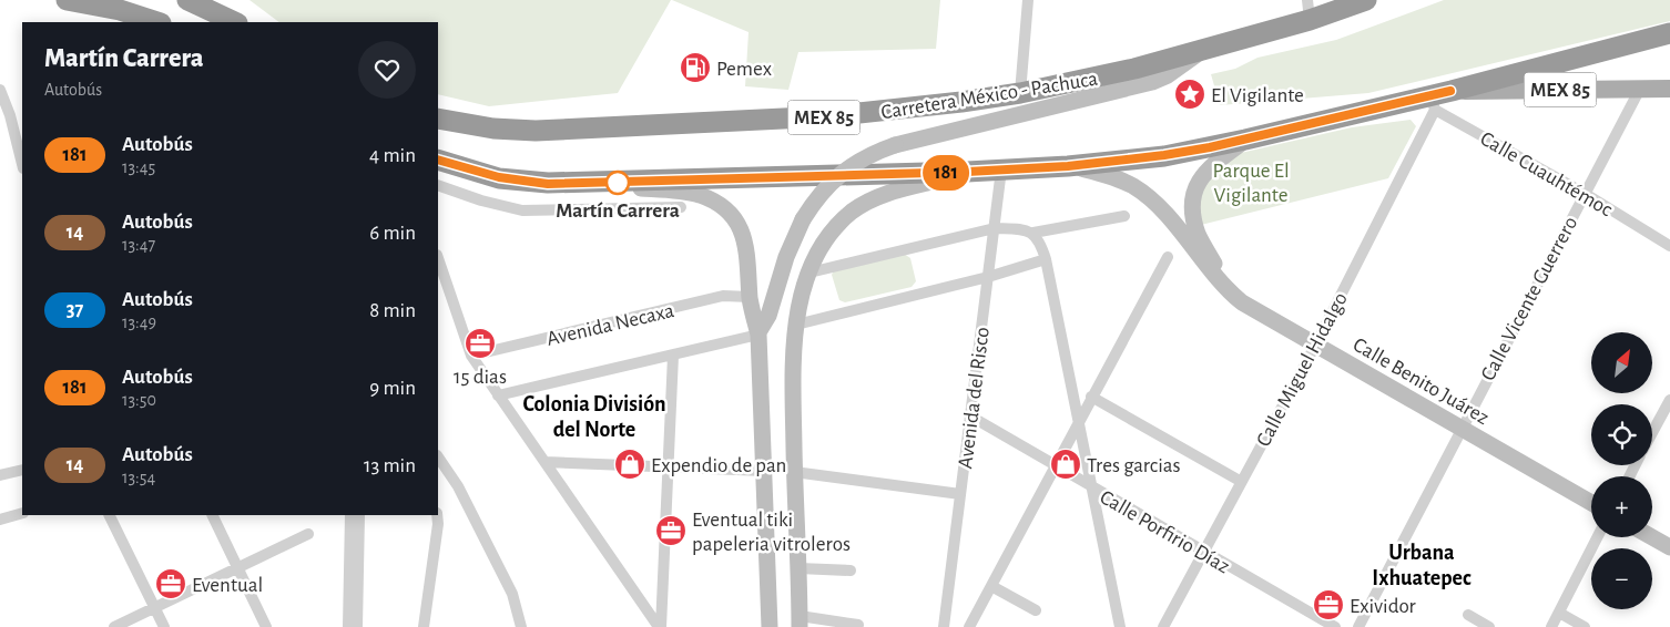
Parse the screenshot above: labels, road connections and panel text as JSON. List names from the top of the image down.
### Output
{
  "streets": {
    "highway": ["MEX 85", "Carretera México - Pachuca"],
    "main road": ["Calle Benito Juárez"],
    "street": [
      "Calle Cuauhtémoc",
      "Calle Vicente Guerrero",
      "Avenida Necaxa",
      "Calle Miguel Hidalgo",
      "Avenida del Risco",
      "Calle Porfirio Díaz"
    ]
  },
  "crossings": [
    ["MEX 85", "Calle Cuauhtémoc"],
    ["MEX 85", "Calle Vicente Guerrero"],
    ["MEX 85", "Calle Miguel Hidalgo"],
    ["MEX 85", "Calle Benito Juárez"],
    ["MEX 85", "Avenida del Risco"],
    ["Calle Cuauhtémoc", "Calle Vicente Guerrero"],
    ["Calle Cuauhtémoc", "Calle Miguel Hidalgo"],
    ["Calle Vicente Guerrero", "Calle Benito Juárez"],
    ["Calle Miguel Hidalgo", "Calle Benito Juárez"],
    ["Calle Miguel Hidalgo", "Calle Porfirio Díaz"],
    ["Avenida del Risco", "Calle Porfirio Díaz"]
  ],
  "districts": ["Colonia División del Norte", "Urbana Ixhuatepec"],
  "parks": ["Parque El Vigilante"],
  "places": {
    "fuel station": ["Pemex"],
    "place": ["El Vigilante"],
    "other": ["Martín Carrera"],
    "office": [
      "15 dias",
      "Eventual tiki papeleria vitroleros",
      "Eventual",
      "Exividor"
    ],
    "shop": ["Expendio de pan", "Tres garcias"]
  },
  "lines": ["bus line 181"],
  "north": "top right",
  "page": {
    "on_map": "181",
    "heading": ["Martín Carrera", "Autobús"],
    "list": [
      {
        "mark": "181",
        "name": "Autobús",
        "note": "13:45",
        "value": "4 min"
      },
      {
        "mark": "14",
        "name": "Autobús",
        "note": "13:47",
        "value": "6 min"
      },
      {
        "mark": "37",
        "name": "Autobús",
        "note": "13:49",
        "value": "8 min"
      },
      {
        "mark": "181",
        "name": "Autobús",
        "note": "13:50",
        "value": "9 min"
      },
      {
        "mark": "14",
        "name": "Autobús",
        "note": "13:54",
        "value": "13 min"
      }
    ],
    "map_buttons": ["+", "−"]
  }
}
